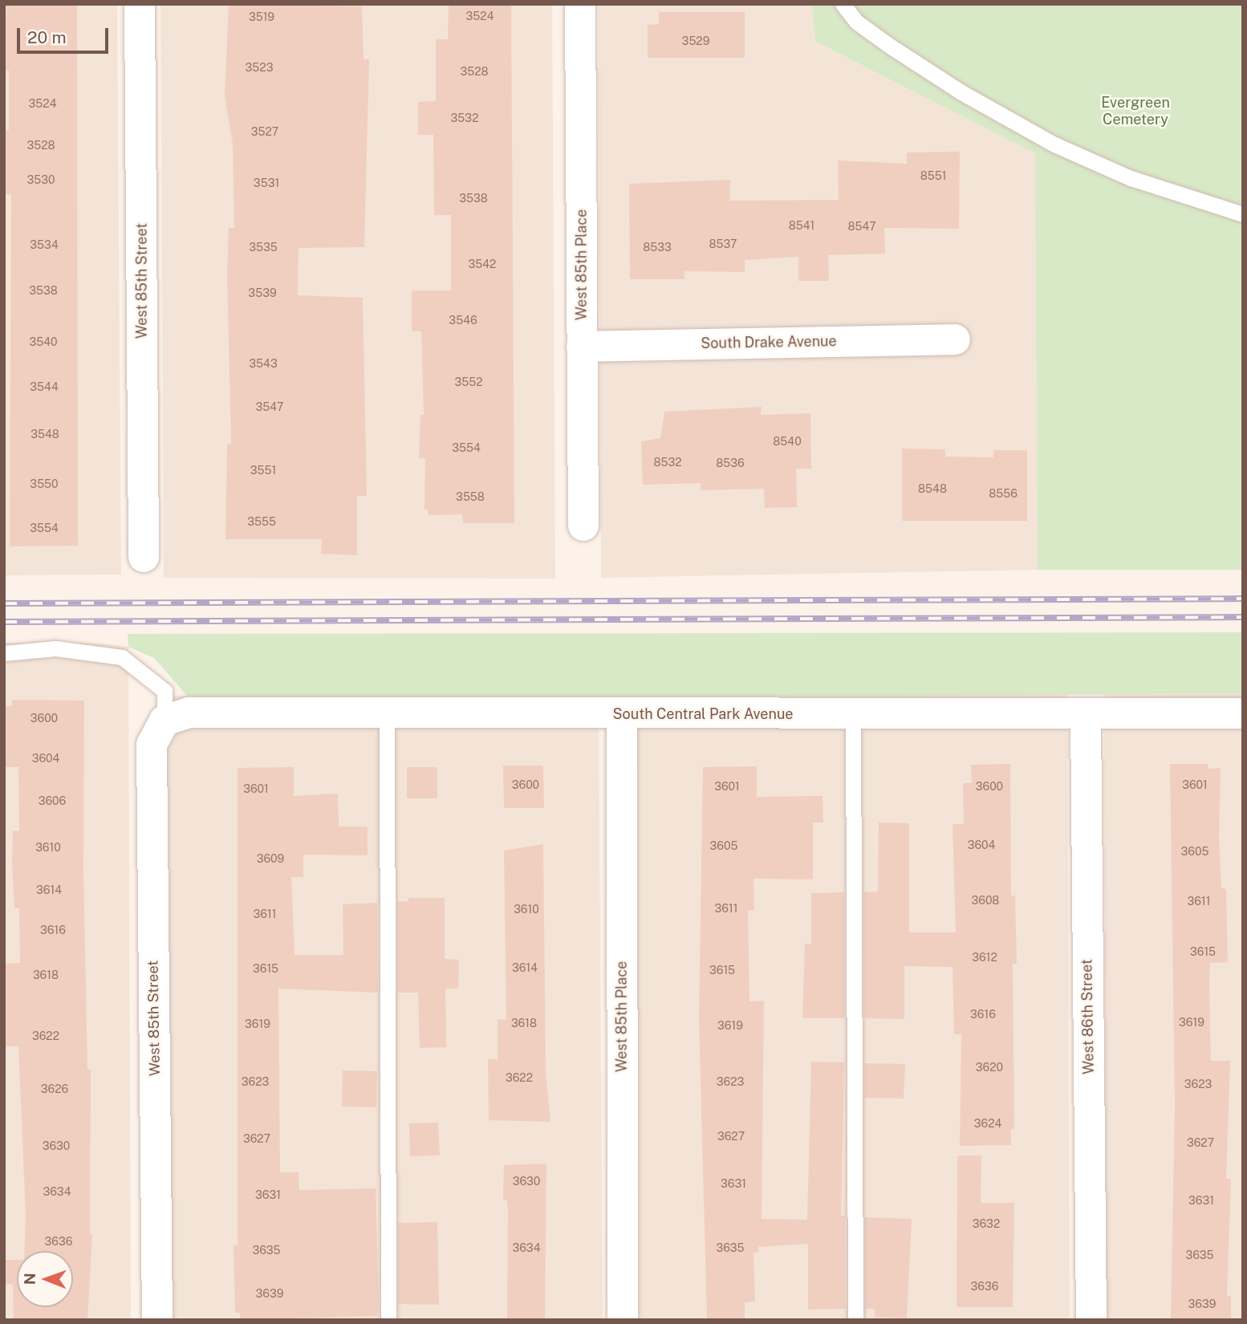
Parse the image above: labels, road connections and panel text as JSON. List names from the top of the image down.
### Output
{
  "streets": {
    "street": [
      "West 85th Place",
      "West 85th Street",
      "South Drake Avenue",
      "South Central Park Avenue",
      "West 86th Street"
    ]
  },
  "crossings": [
    ["West 85th Place", "South Drake Avenue"],
    ["West 85th Place", "South Central Park Avenue"],
    ["West 85th Street", "South Central Park Avenue"],
    ["South Central Park Avenue", "West 86th Street"]
  ],
  "parks": ["Evergreen Cemetery"],
  "house_numbers": [
    "3524",
    "3519",
    "3529",
    "3523",
    "3528",
    "3524",
    "3532",
    "3527",
    "3528",
    "8551",
    "3530",
    "3531",
    "3538",
    "8541",
    "8547",
    "8537",
    "3534",
    "3535",
    "8533",
    "3542",
    "3538",
    "3539",
    "3546",
    "3540",
    "3543",
    "3552",
    "3544",
    "3547",
    "3548",
    "8540",
    "3554",
    "8532",
    "8536",
    "3551",
    "3550",
    "8548",
    "8556",
    "3558",
    "3555",
    "3554",
    "3600",
    "3604",
    "3600",
    "3601",
    "3601",
    "3600",
    "3601",
    "3606",
    "3604",
    "3605",
    "3610",
    "3605",
    "3609",
    "3614",
    "3608",
    "3611",
    "3611",
    "3610",
    "3611",
    "3616",
    "3615",
    "3612",
    "3614",
    "3615",
    "3615",
    "3618",
    "3616",
    "3619",
    "3618",
    "3619",
    "3619",
    "3622",
    "3620",
    "3622",
    "3623",
    "3623",
    "3623",
    "3626",
    "3624",
    "3627",
    "3627",
    "3627",
    "3630",
    "3630",
    "3631",
    "3634",
    "3631",
    "3631",
    "3632",
    "3636",
    "3634",
    "3635",
    "3635",
    "3635",
    "3636",
    "3639",
    "3639"
  ],
  "scale_bar": "20 m",
  "north": "left"
}
